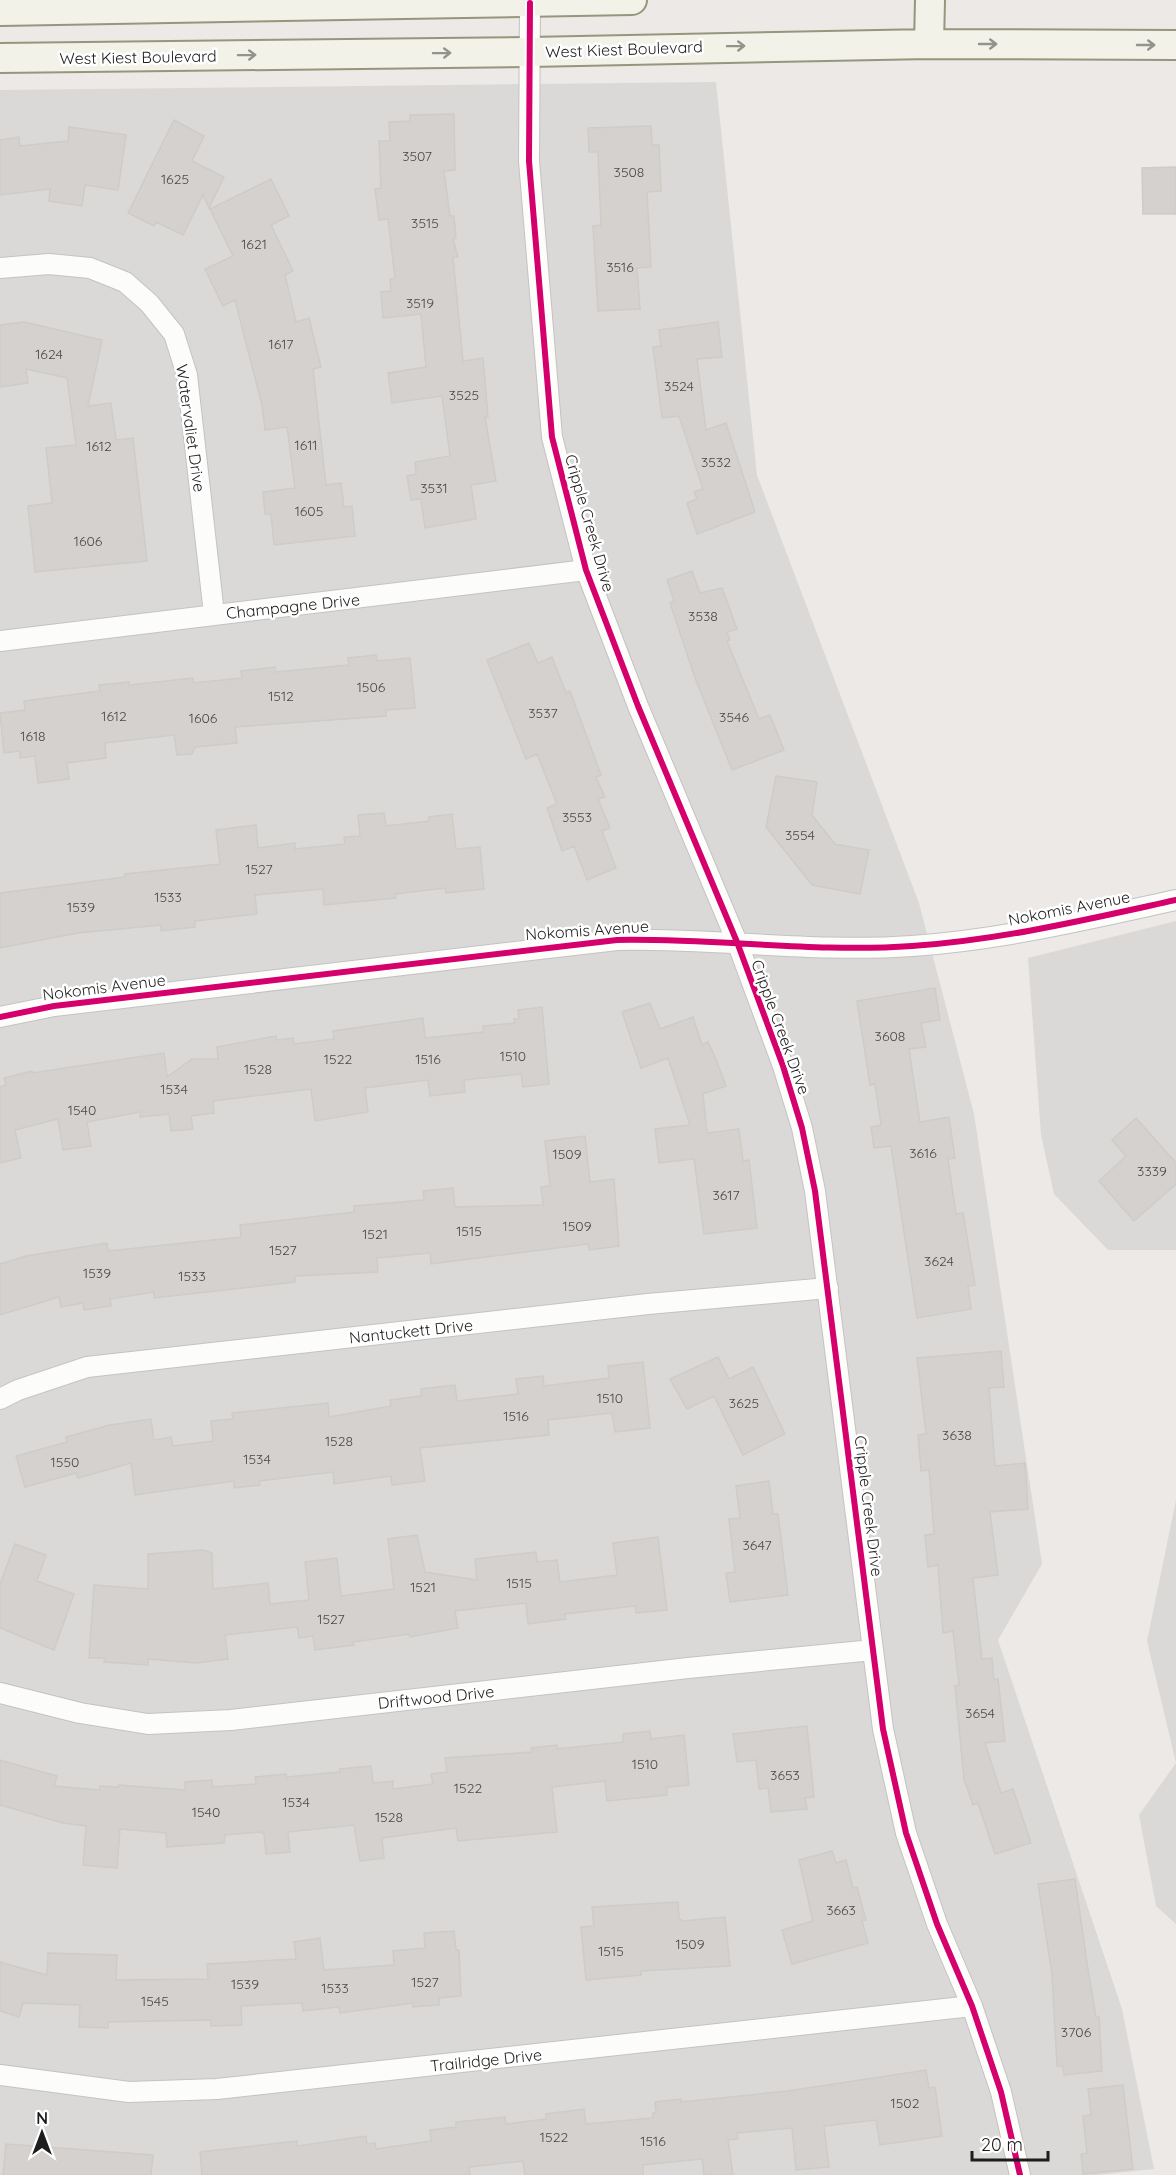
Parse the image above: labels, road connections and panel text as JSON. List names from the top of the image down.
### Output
{
  "streets": {
    "main road": ["West Kiest Boulevard"],
    "street": [
      "Watervaliet Drive",
      "Cripple Creek Drive",
      "Champagne Drive",
      "Nokomis Avenue",
      "Nantuckett Drive",
      "Driftwood Drive",
      "Trailridge Drive"
    ]
  },
  "crossings": [
    ["West Kiest Boulevard", "Cripple Creek Drive"],
    ["Watervaliet Drive", "Champagne Drive"],
    ["Cripple Creek Drive", "Champagne Drive"],
    ["Cripple Creek Drive", "Nokomis Avenue"],
    ["Cripple Creek Drive", "Nantuckett Drive"],
    ["Cripple Creek Drive", "Driftwood Drive"],
    ["Cripple Creek Drive", "Trailridge Drive"]
  ],
  "house_numbers": [
    "3507",
    "3508",
    "1625",
    "3515",
    "1621",
    "3516",
    "3519",
    "1617",
    "1624",
    "3524",
    "3525",
    "1611",
    "1612",
    "3532",
    "3531",
    "1605",
    "1606",
    "3538",
    "1506",
    "1512",
    "3537",
    "1612",
    "3546",
    "1606",
    "1618",
    "3553",
    "3554",
    "1527",
    "1533",
    "1539",
    "3608",
    "1510",
    "1522",
    "1516",
    "1528",
    "1534",
    "1540",
    "3616",
    "1509",
    "3339",
    "3617",
    "1509",
    "1515",
    "1521",
    "1527",
    "3624",
    "1539",
    "1533",
    "1510",
    "3625",
    "1516",
    "3638",
    "1528",
    "1534",
    "1550",
    "3647",
    "1515",
    "1521",
    "1527",
    "3654",
    "1510",
    "3653",
    "1522",
    "1534",
    "1540",
    "1528",
    "3663",
    "1509",
    "1515",
    "1527",
    "1539",
    "1533",
    "1545",
    "3706",
    "1502",
    "1522",
    "1516"
  ],
  "scale_bar": "20 m",
  "north": "top"
}
